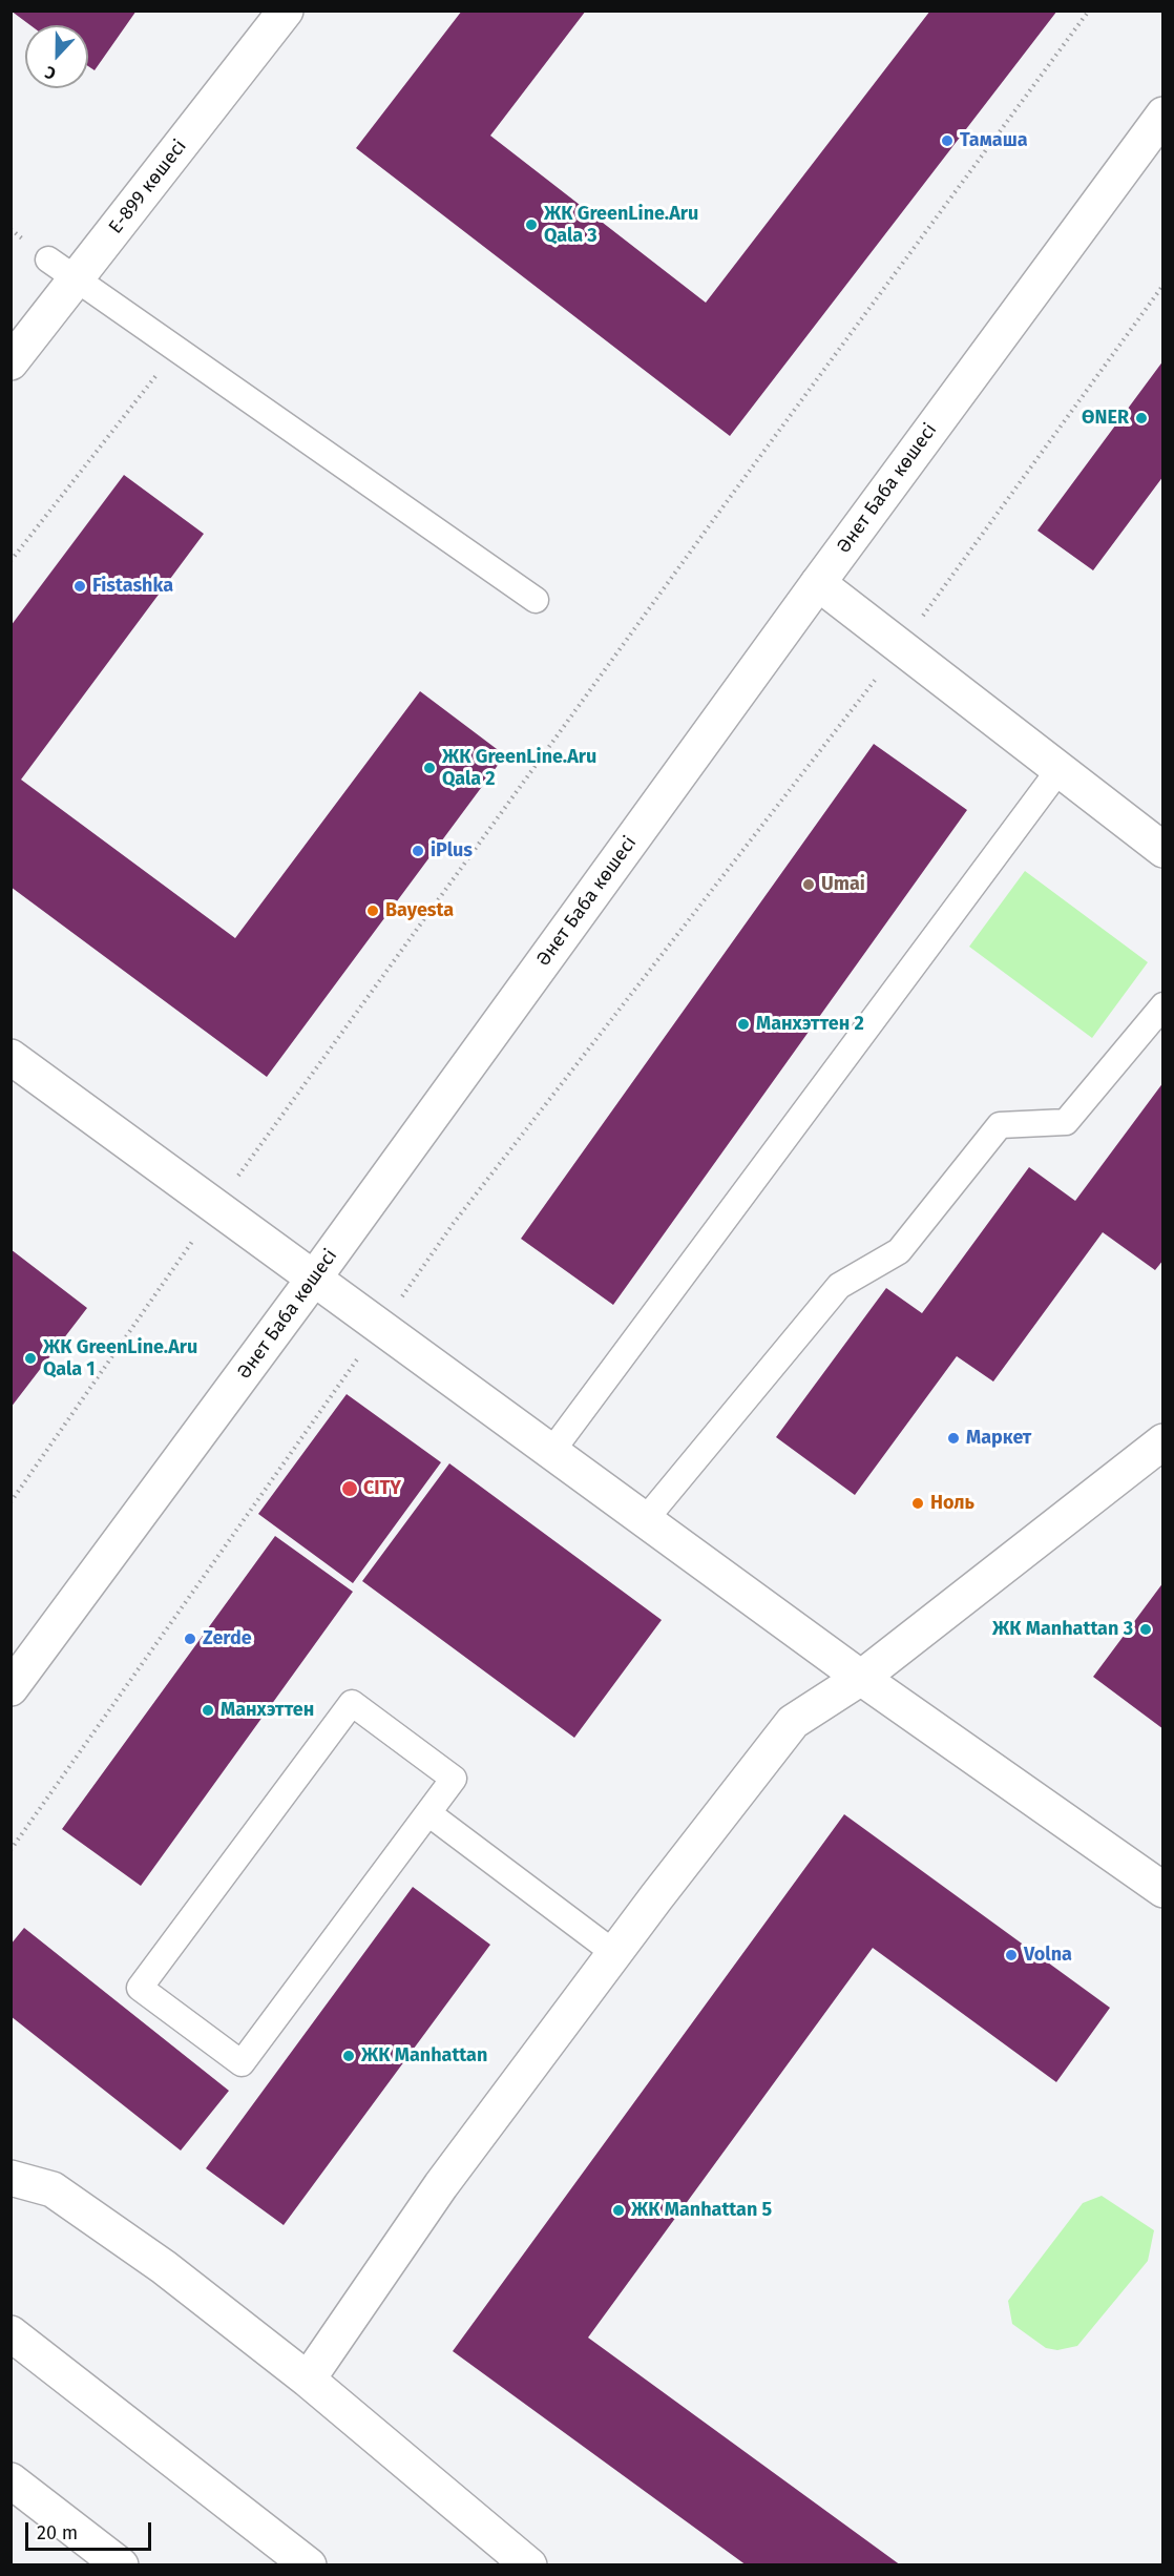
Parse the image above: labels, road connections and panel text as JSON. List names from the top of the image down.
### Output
{
  "streets": {
    "street": ["Е-899 көшесі", "Әнет Баба көшесі"]
  },
  "places": [
    "Тамаша",
    "ЖК GreenLine.Aru Qala 3",
    "ӨNER",
    "Fistashka",
    "ЖК GreenLine.Aru Qala 2",
    "iPlus",
    "Umai",
    "Bayesta",
    "Манхэттен 2",
    "ЖК GreenLine.Aru Qala 1",
    "Маркет",
    "CITY",
    "Ноль",
    "ЖК Manhattan 3",
    "Zerde",
    "Манхэттен",
    "Volna",
    "ЖК Manhattan",
    "ЖК Manhattan 5"
  ],
  "scale_bar": "20 m",
  "north": "bottom"
}
